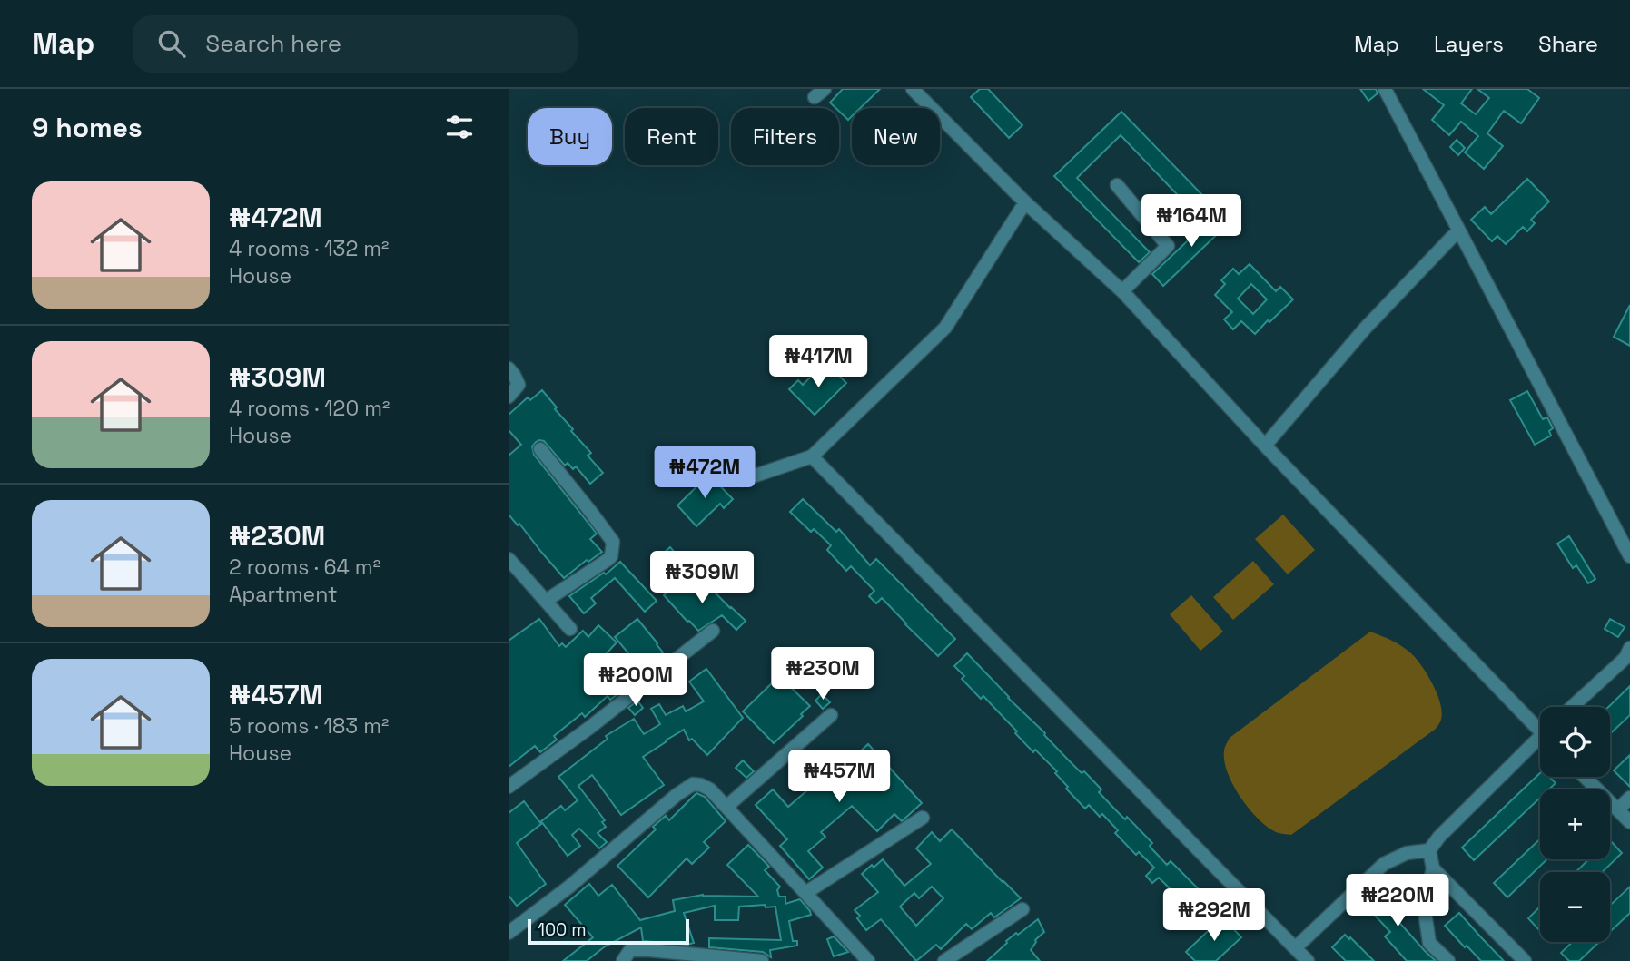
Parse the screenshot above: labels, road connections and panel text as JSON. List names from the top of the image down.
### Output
{
  "scale_bar": "100 m",
  "page": {
    "header": "Map",
    "search": "Search here",
    "nav": ["Map", "Layers", "Share"],
    "heading": "9 homes",
    "chip": [
      "Buy",
      "Rent",
      "Filters",
      "New"
    ],
    "list": [
      {
        "name": "₦472M",
        "note": "4 rooms · 132 m² · House"
      },
      {
        "name": "₦309M",
        "note": "4 rooms · 120 m² · House"
      },
      {
        "name": "₦230M",
        "note": "2 rooms · 64 m² · Apartment"
      },
      {
        "name": "₦457M",
        "note": "5 rooms · 183 m² · House"
      }
    ],
    "price": [
      "₦164M",
      "₦417M",
      "₦472M",
      "₦309M",
      "₦230M",
      "₦200M",
      "₦457M",
      "₦220M",
      "₦292M"
    ],
    "map_buttons": ["+", "−"],
    "scale": "100 m"
  }
}
